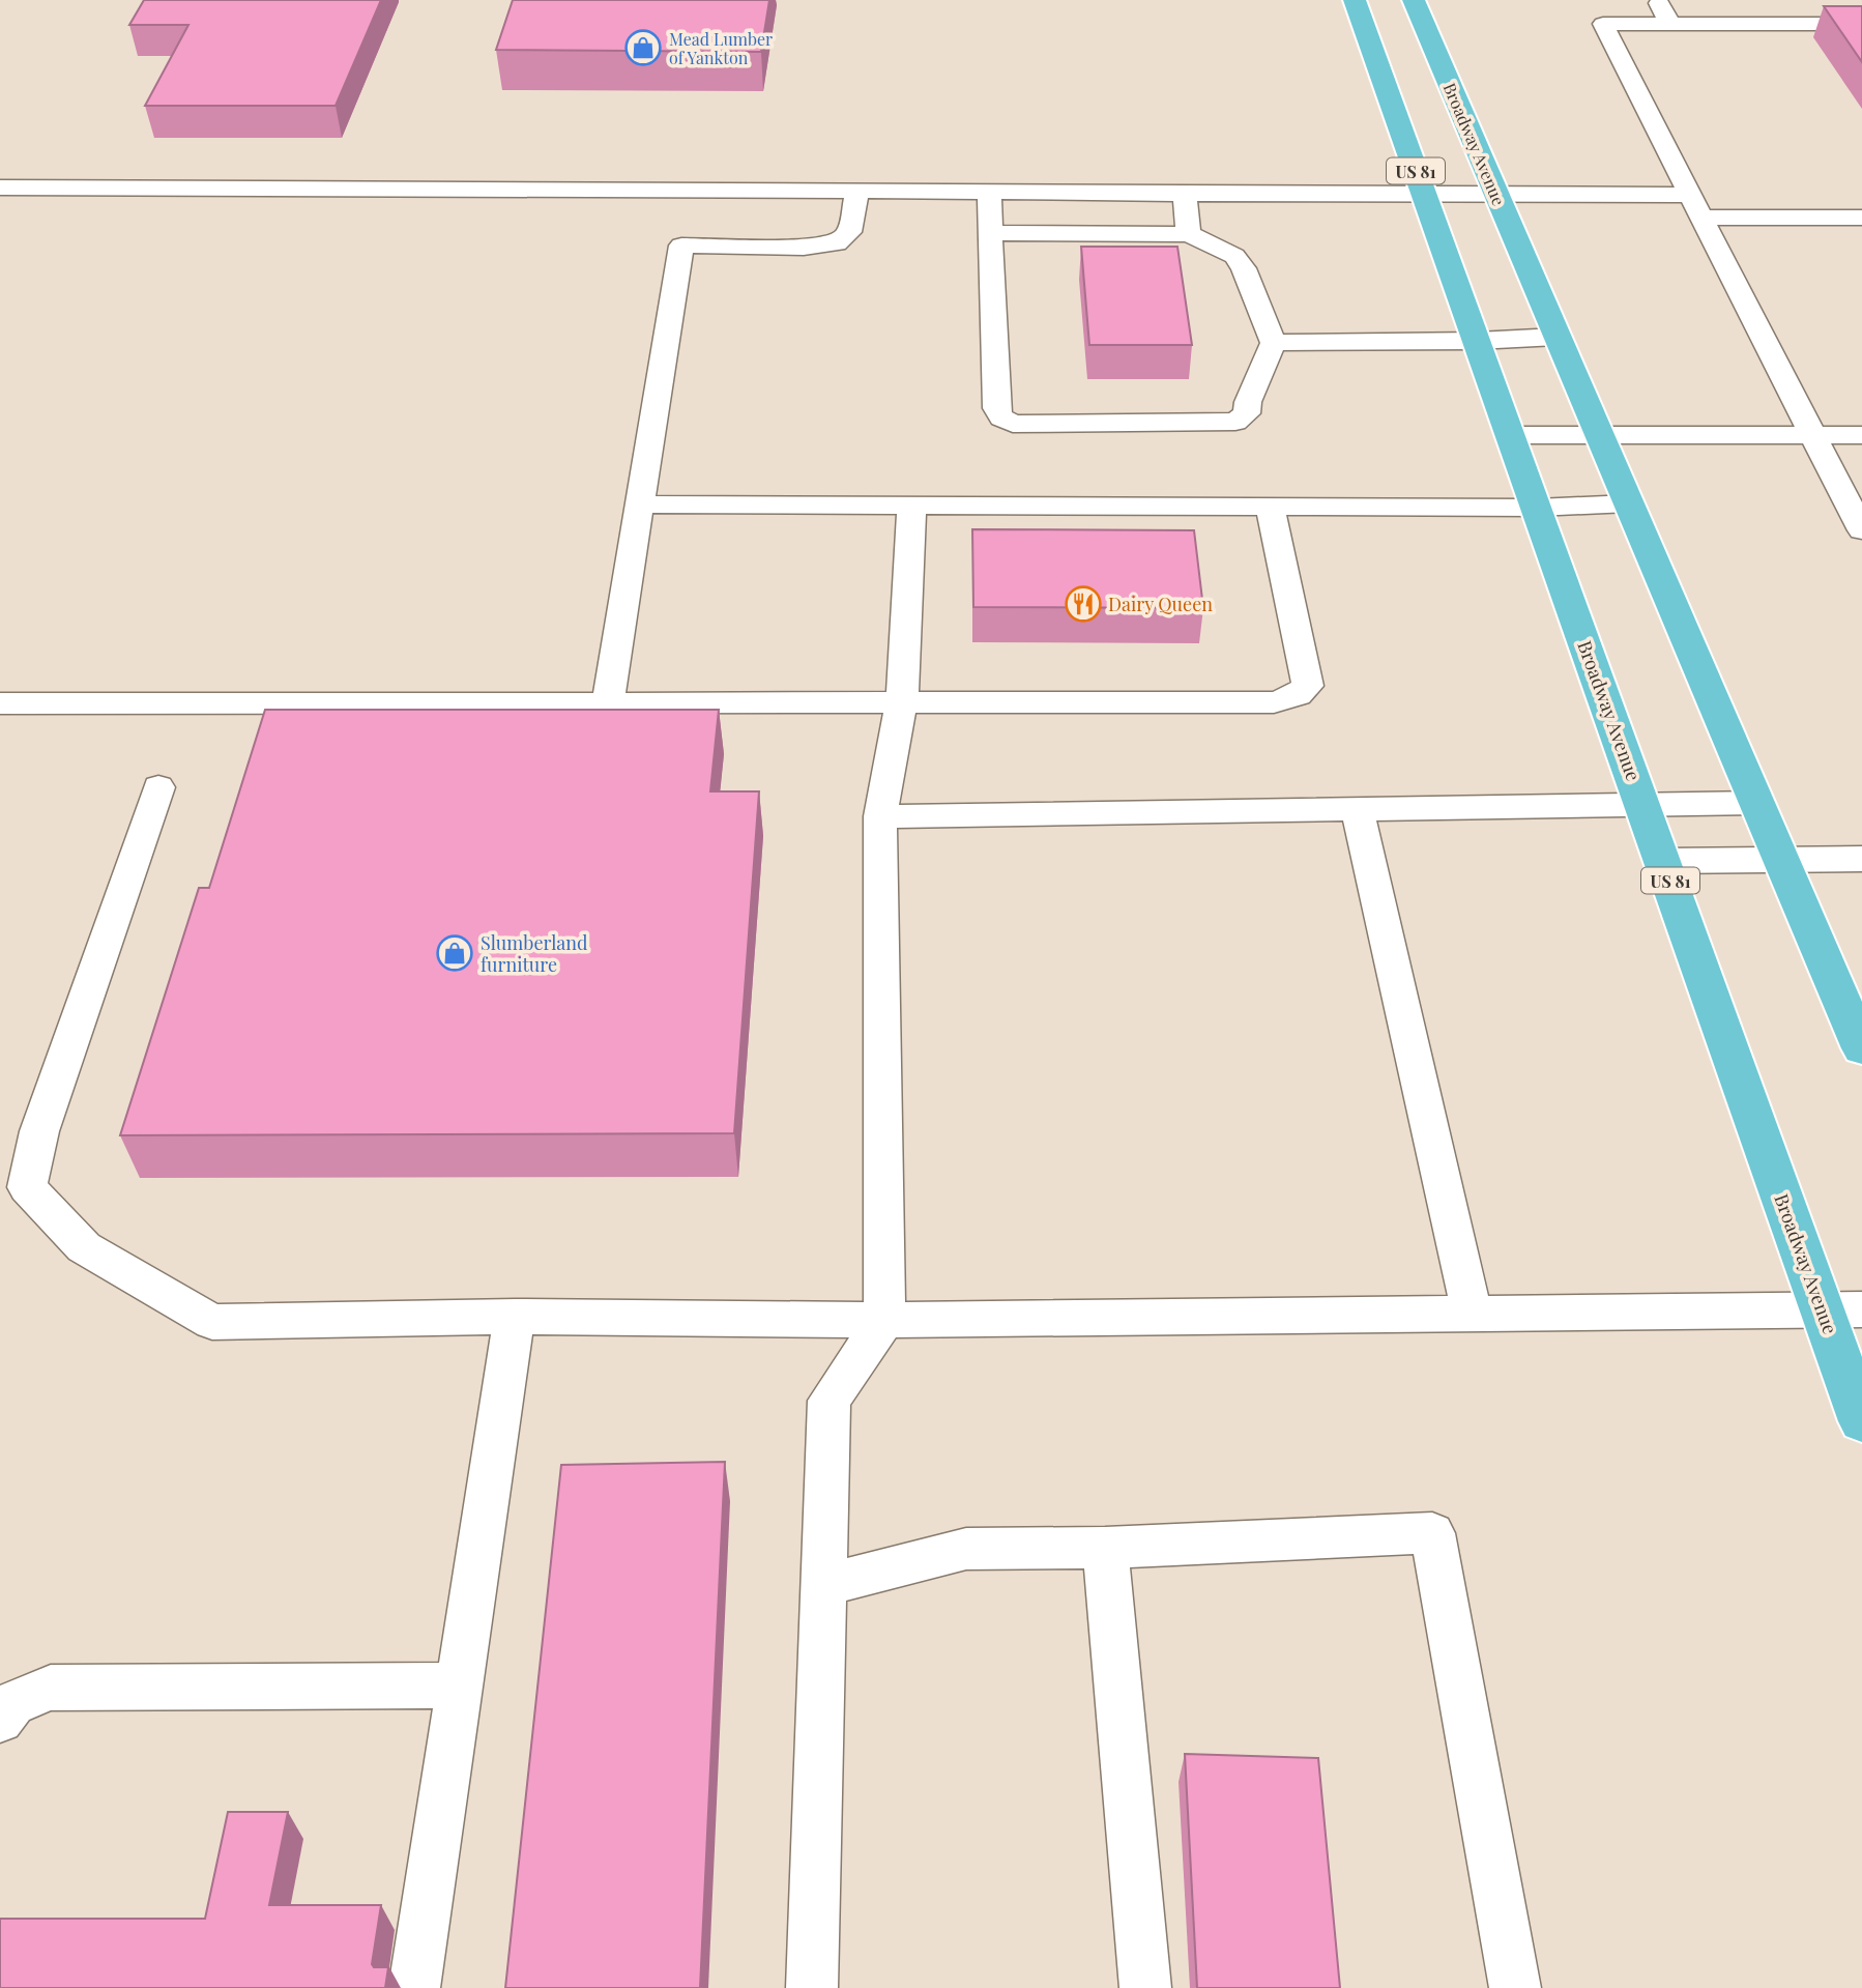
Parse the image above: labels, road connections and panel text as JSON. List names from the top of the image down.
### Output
{
  "streets": {
    "highway": ["Broadway Avenue", "US 81"]
  },
  "places": {
    "shop": ["Mead Lumber of Yankton", "Slumberland furniture"],
    "restaurant": ["Dairy Queen"]
  }
}
